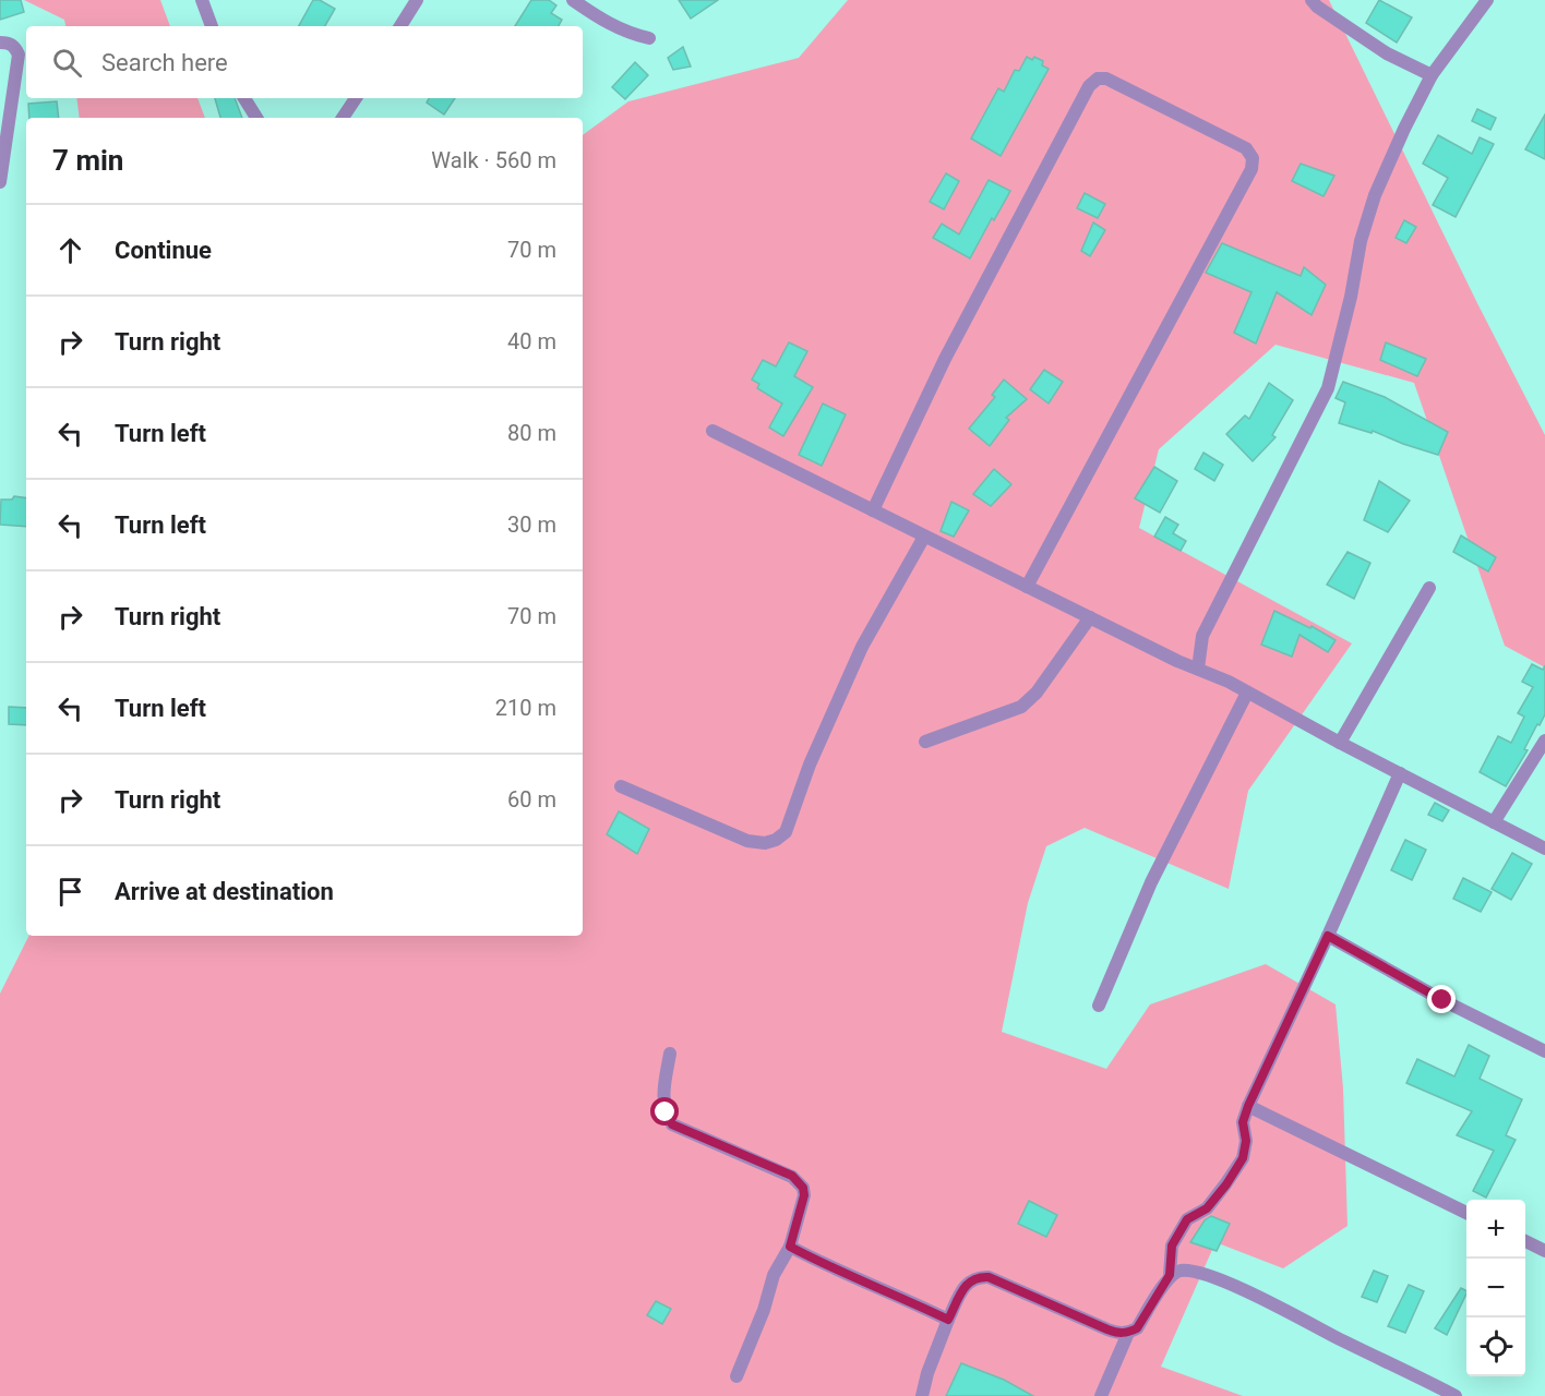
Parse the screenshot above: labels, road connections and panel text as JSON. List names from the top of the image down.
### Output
{
  "page": {
    "search": "Search here",
    "heading": ["7 min", "Walk · 560 m"],
    "list": [
      ["Continue", "70 m"],
      ["Turn right", "40 m"],
      ["Turn left", "80 m"],
      ["Turn left", "30 m"],
      ["Turn right", "70 m"],
      ["Turn left", "210 m"],
      ["Turn right", "60 m"],
      "Arrive at destination"
    ],
    "map_buttons": ["+", "−"]
  }
}
